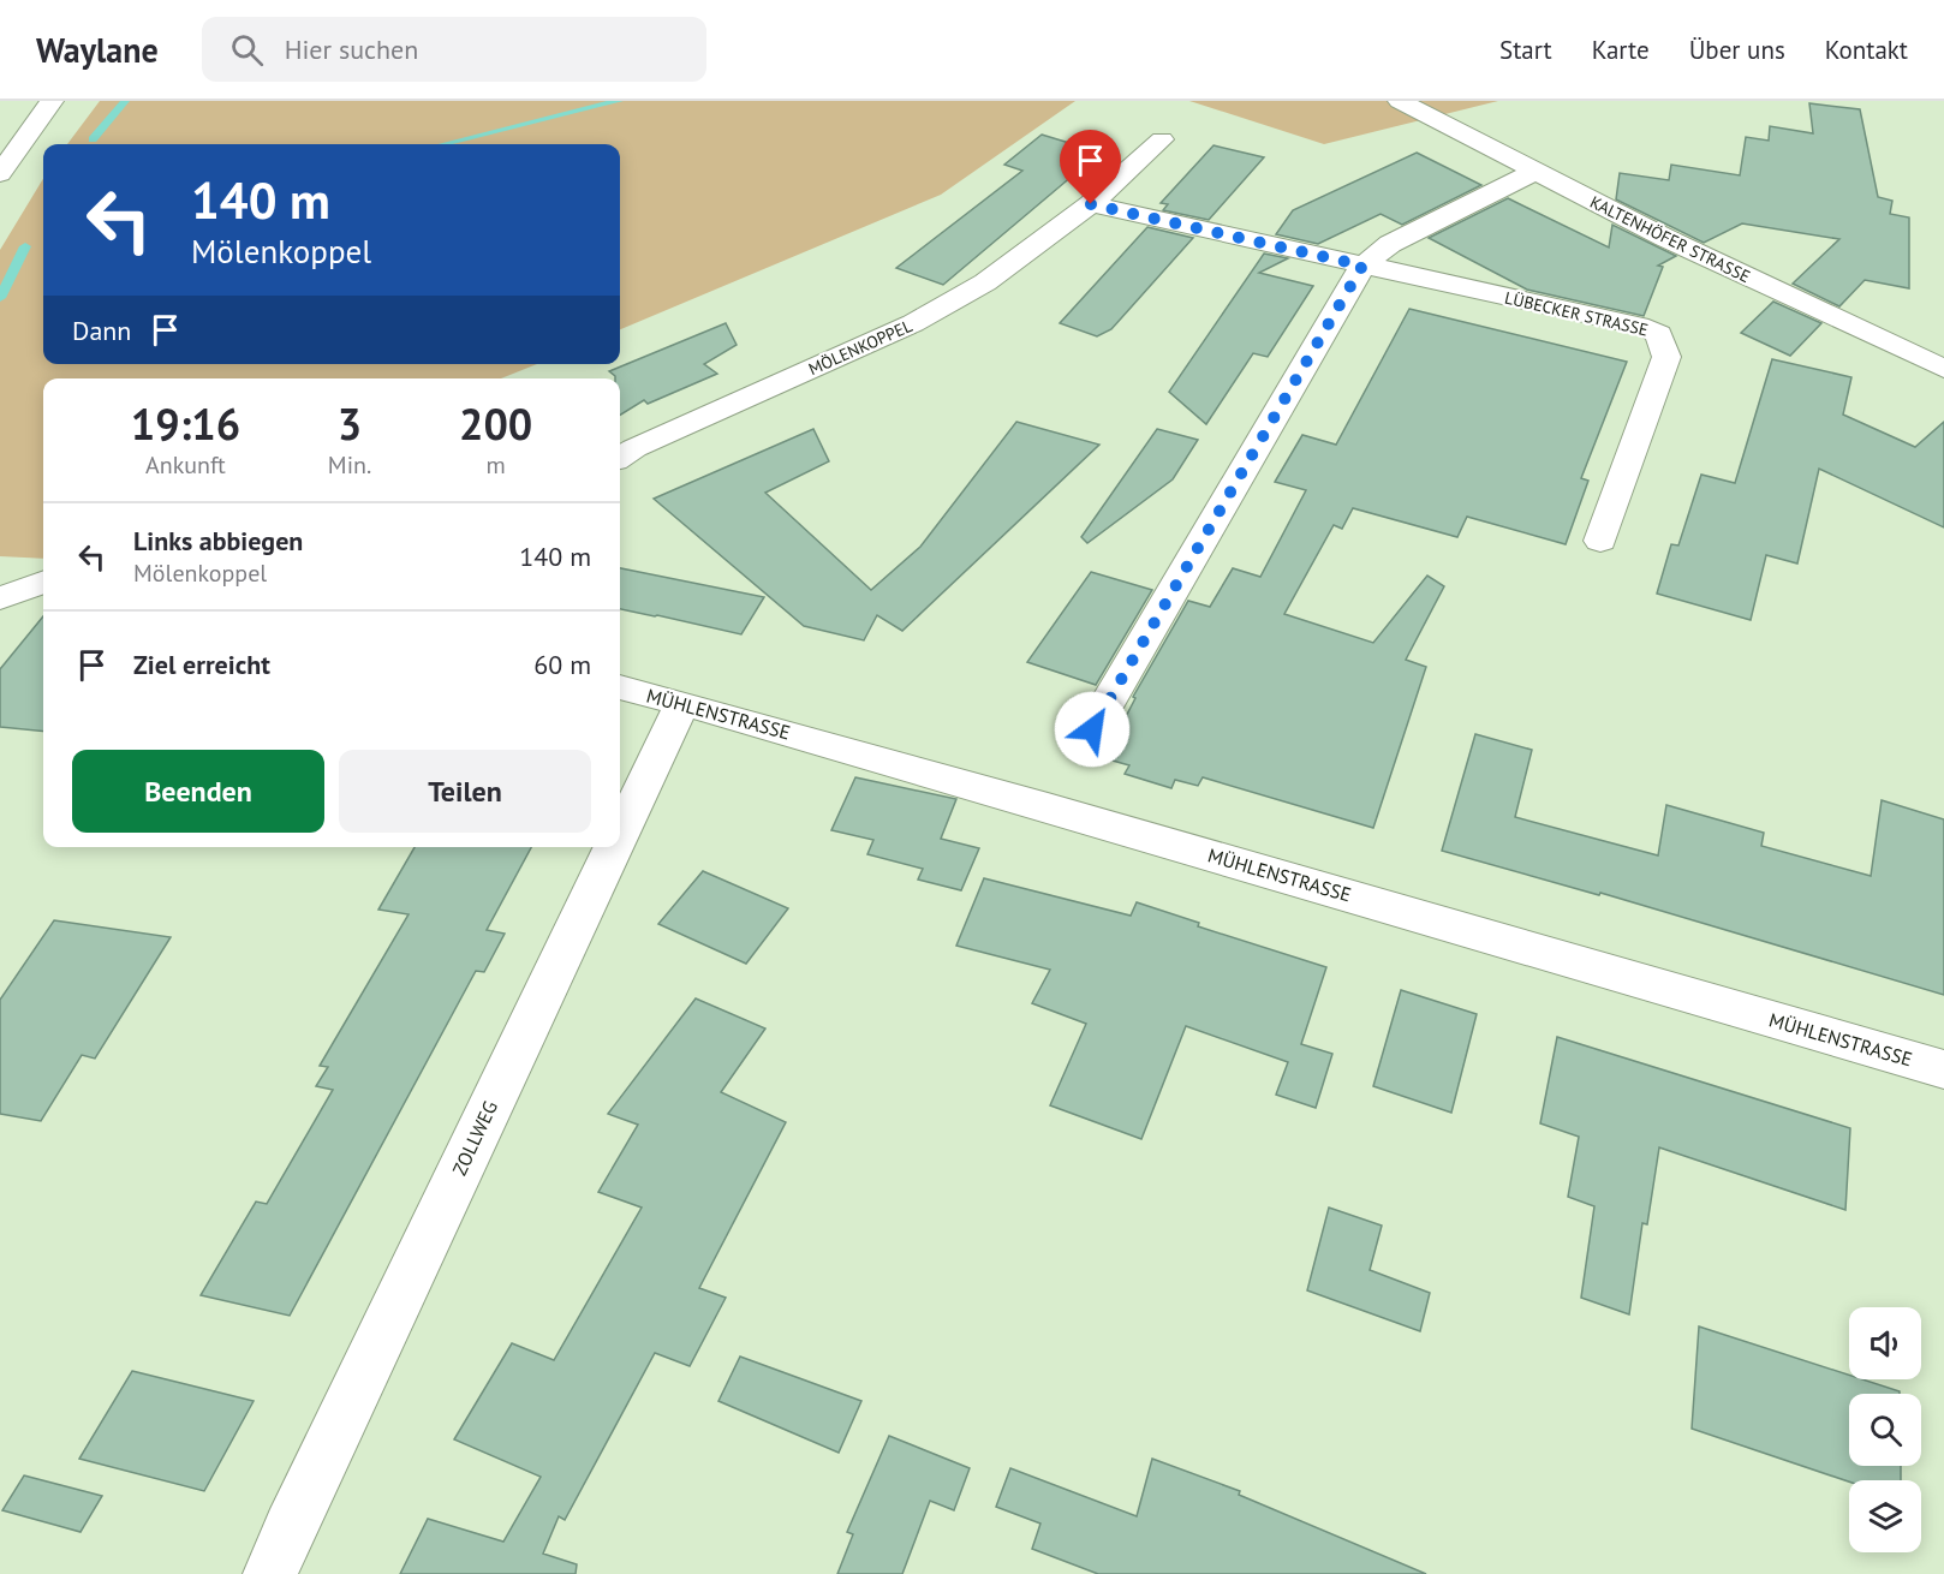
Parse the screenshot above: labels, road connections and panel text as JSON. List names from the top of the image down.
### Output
{
  "streets": {
    "street": [
      "KALTENHÖFER STRASSE",
      "LÜBECKER STRASSE",
      "MÖLENKOPPEL",
      "MÜHLENSTRASSE",
      "ZOLLWEG"
    ]
  },
  "crossings": [
    ["MÜHLENSTRASSE", "ZOLLWEG"]
  ],
  "page": {
    "header": "Waylane",
    "search": "Hier suchen",
    "nav": [
      "Start",
      "Karte",
      "Über uns",
      "Kontakt"
    ],
    "turn": ["140 m", "Mölenkoppel"],
    "then": "Dann",
    "eta": [
      "19:16",
      "Ankunft",
      "3",
      "Min.",
      "200",
      "m"
    ],
    "list": [
      {
        "name": "Links abbiegen",
        "note": "Mölenkoppel",
        "value": "140 m"
      },
      {
        "name": "Ziel erreicht",
        "value": "60 m"
      }
    ],
    "buttons": ["Beenden", "Teilen"]
  }
}
